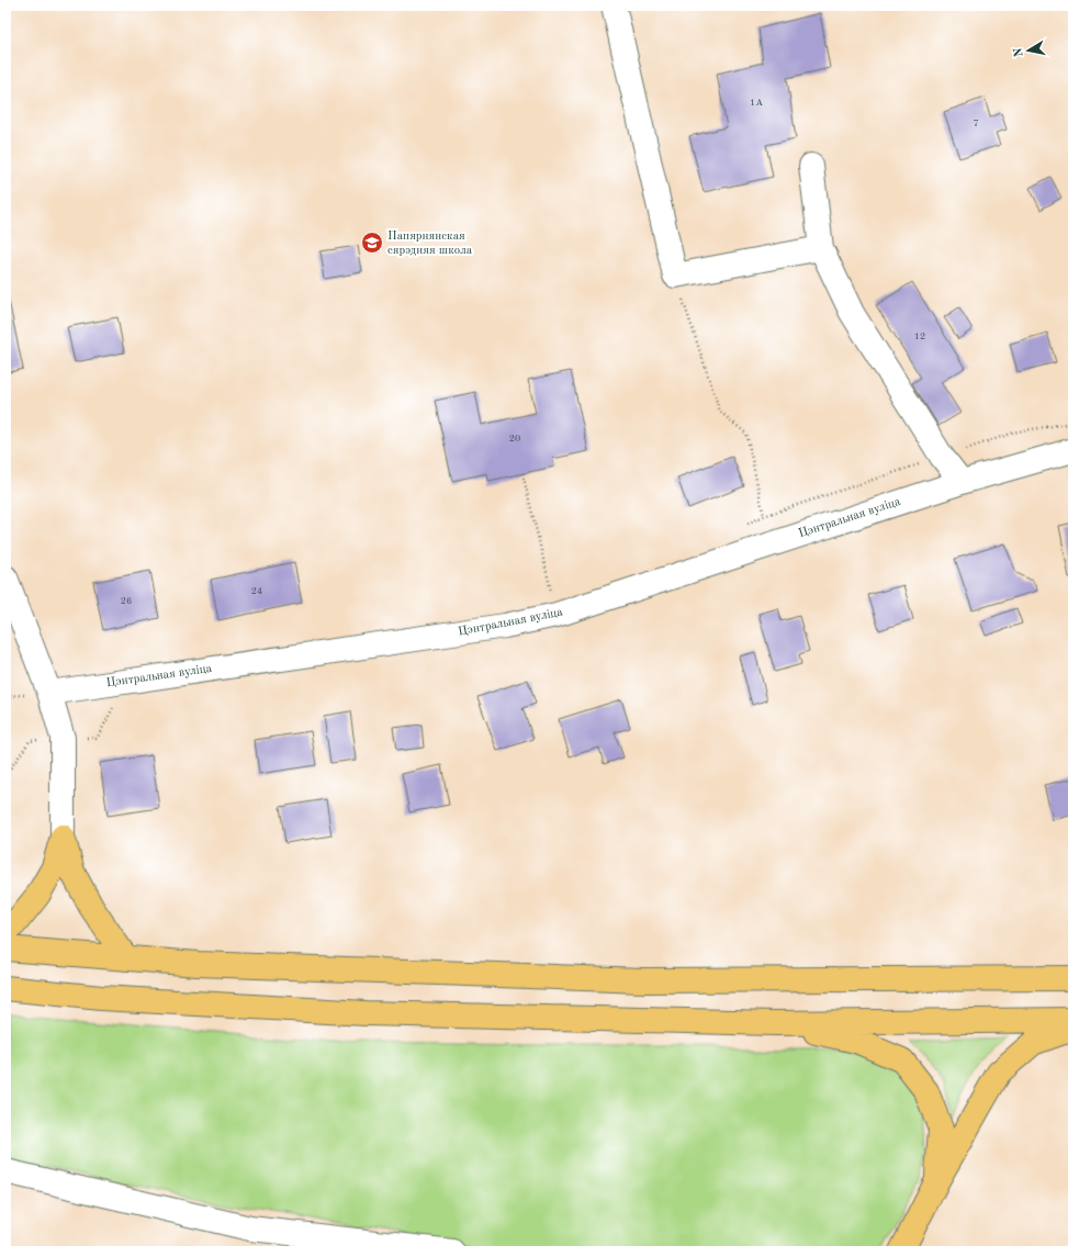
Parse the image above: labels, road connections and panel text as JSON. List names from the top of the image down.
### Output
{
  "streets": {
    "street": ["Цэнтральная вуліца"]
  },
  "places": {
    "school or university": ["Папярнянская сярэдняя школа"]
  },
  "house_numbers": [
    "1А",
    "7",
    "12",
    "20",
    "24",
    "26"
  ],
  "north": "left"
}
